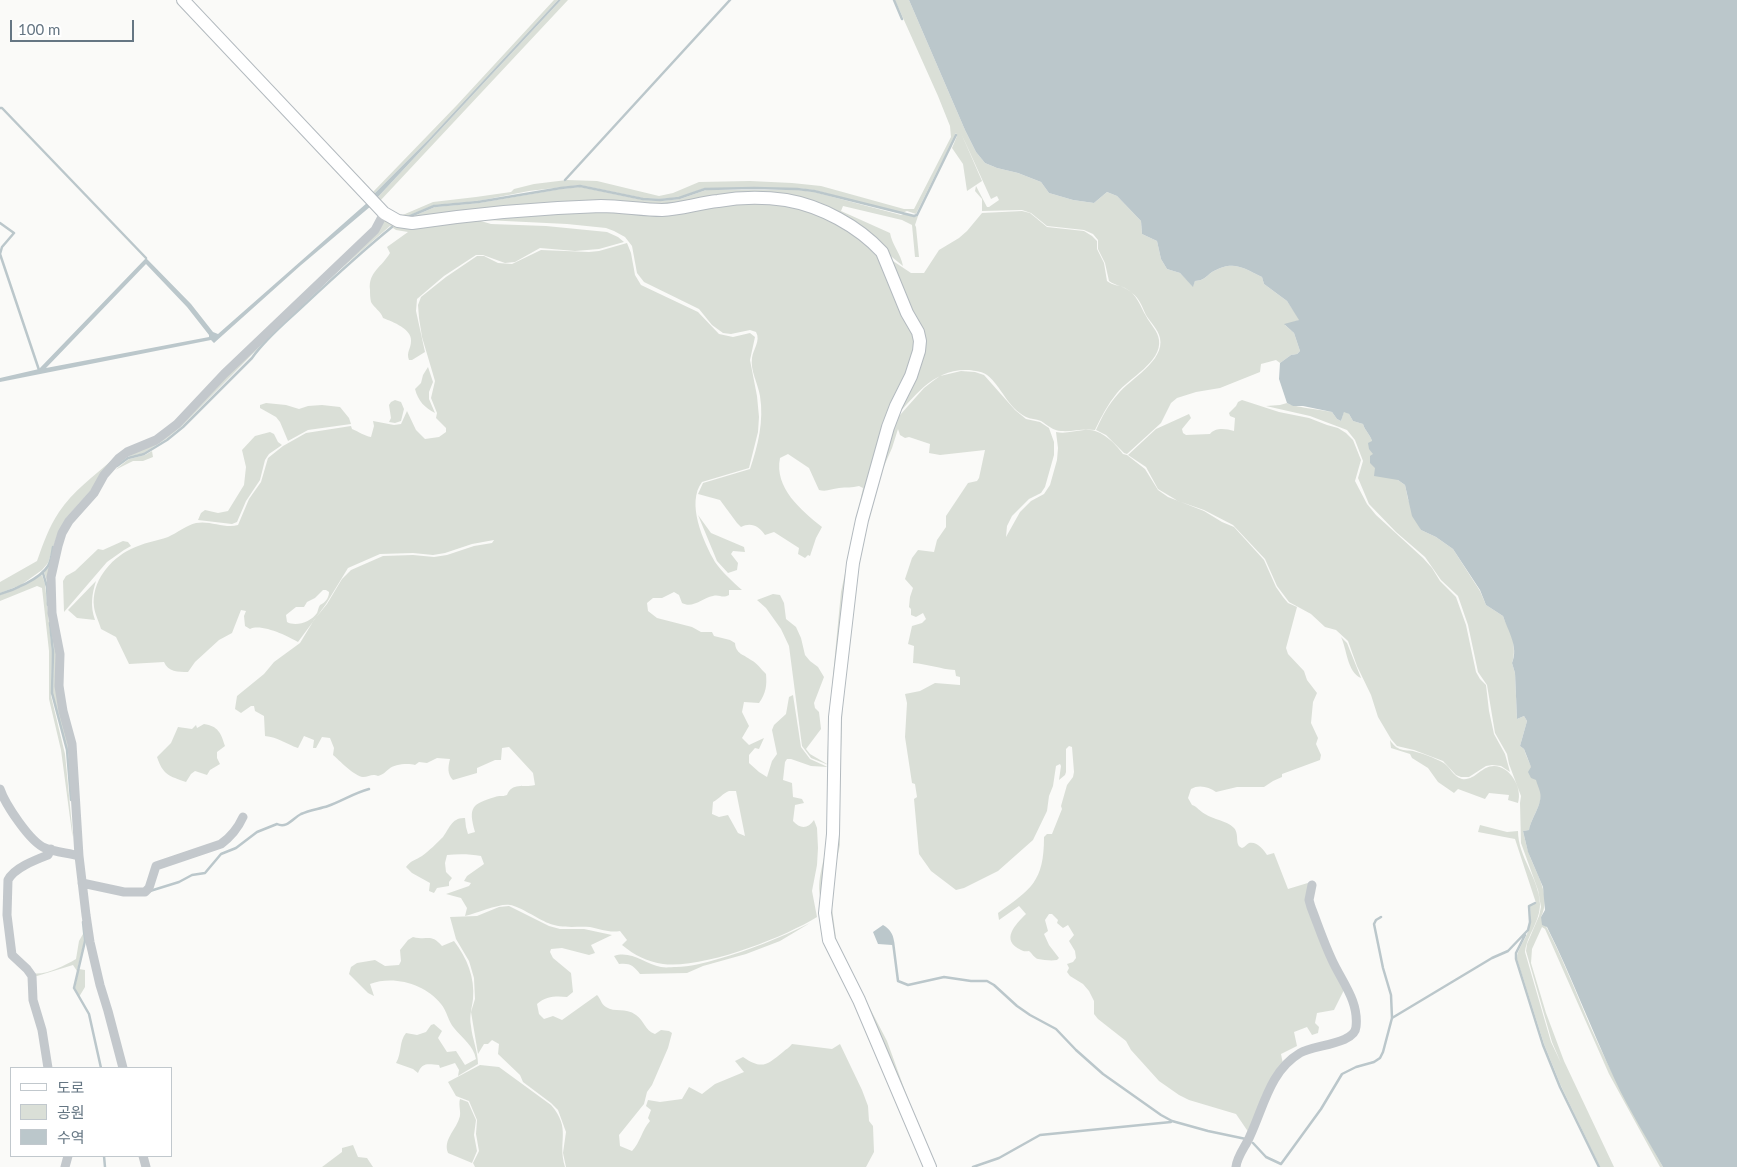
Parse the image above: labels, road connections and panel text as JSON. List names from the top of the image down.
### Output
{
  "legend": ["도로", "공원", "수역"],
  "scale_bar": "100 m"
}
